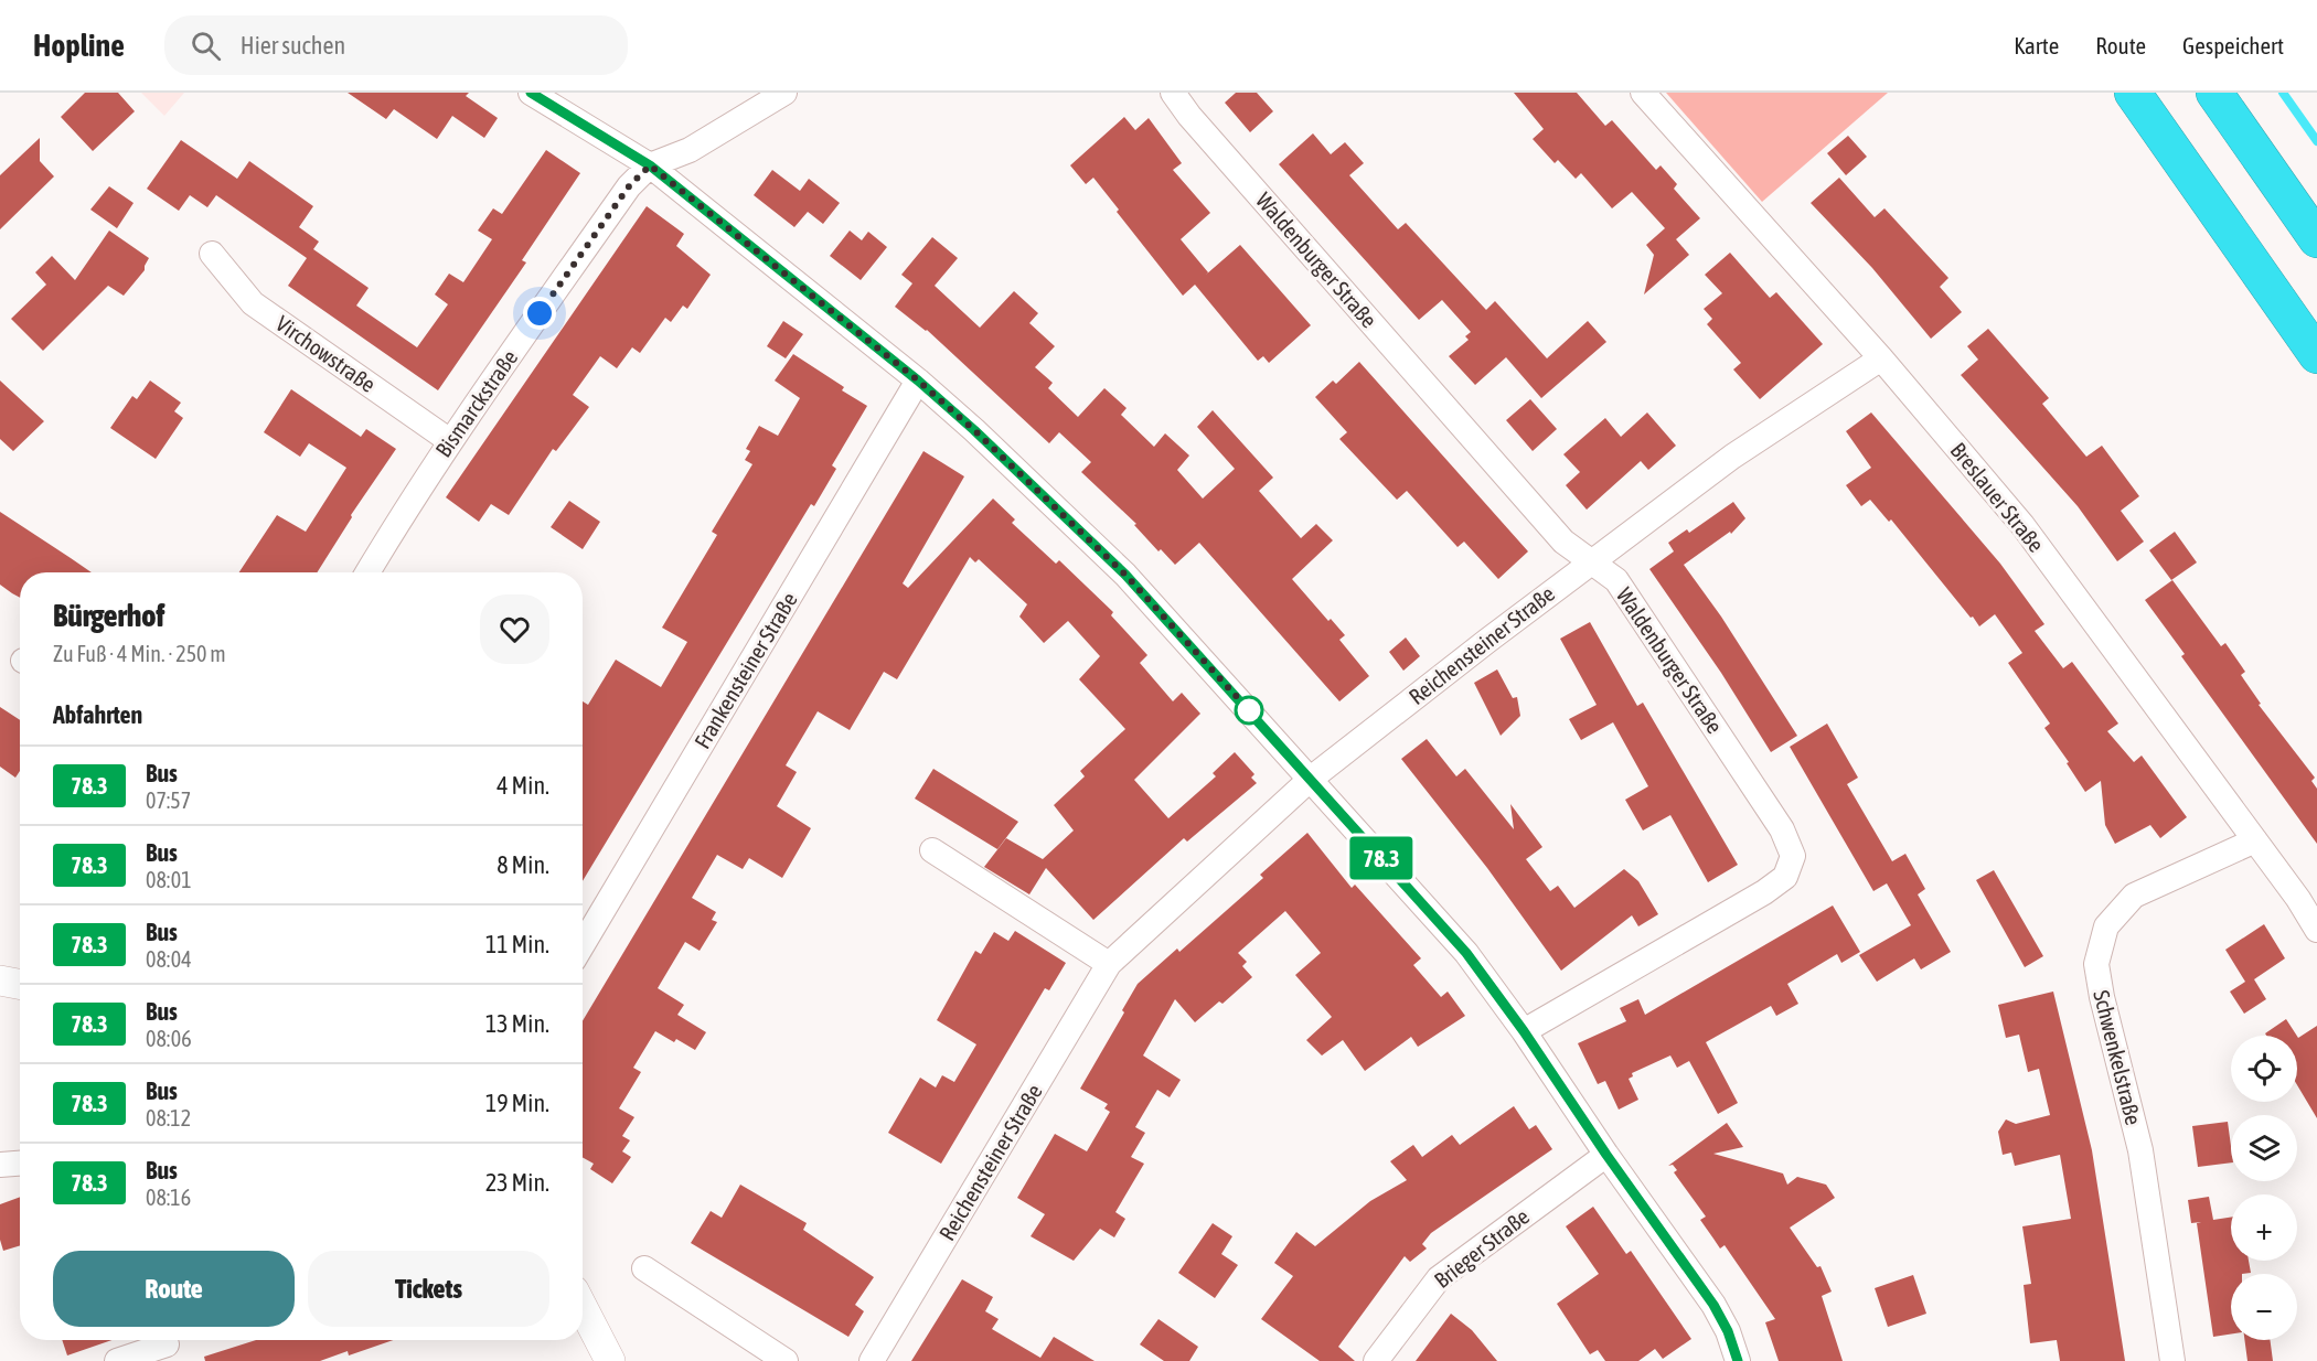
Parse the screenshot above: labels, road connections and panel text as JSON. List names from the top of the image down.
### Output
{
  "streets": {
    "street": [
      "Waldenburger Straße",
      "Virchowstraße",
      "Bismarckstraße",
      "Breslauer Straße",
      "Reichensteiner Straße",
      "Frankensteiner Straße",
      "Schwenkelstraße",
      "Brieger Straße"
    ]
  },
  "crossings": [
    ["Waldenburger Straße", "Reichensteiner Straße"],
    ["Virchowstraße", "Bismarckstraße"],
    ["Breslauer Straße", "Reichensteiner Straße"],
    ["Breslauer Straße", "Schwenkelstraße"]
  ],
  "lines": ["bus line 78.3"],
  "page": {
    "header": "Hopline",
    "search": "Hier suchen",
    "nav": ["Karte", "Route", "Gespeichert"],
    "on_map": "78.3",
    "heading": [
      ["Bürgerhof", "Zu Fuß · 4 Min. · 250 m"],
      "Abfahrten"
    ],
    "list": [
      {
        "mark": "78.3",
        "name": "Bus",
        "note": "07:57",
        "value": "4 Min."
      },
      {
        "mark": "78.3",
        "name": "Bus",
        "note": "08:01",
        "value": "8 Min."
      },
      {
        "mark": "78.3",
        "name": "Bus",
        "note": "08:04",
        "value": "11 Min."
      },
      {
        "mark": "78.3",
        "name": "Bus",
        "note": "08:06",
        "value": "13 Min."
      },
      {
        "mark": "78.3",
        "name": "Bus",
        "note": "08:12",
        "value": "19 Min."
      },
      {
        "mark": "78.3",
        "name": "Bus",
        "note": "08:16",
        "value": "23 Min."
      }
    ],
    "map_buttons": ["+", "−"],
    "buttons": ["Route", "Tickets"]
  }
}
